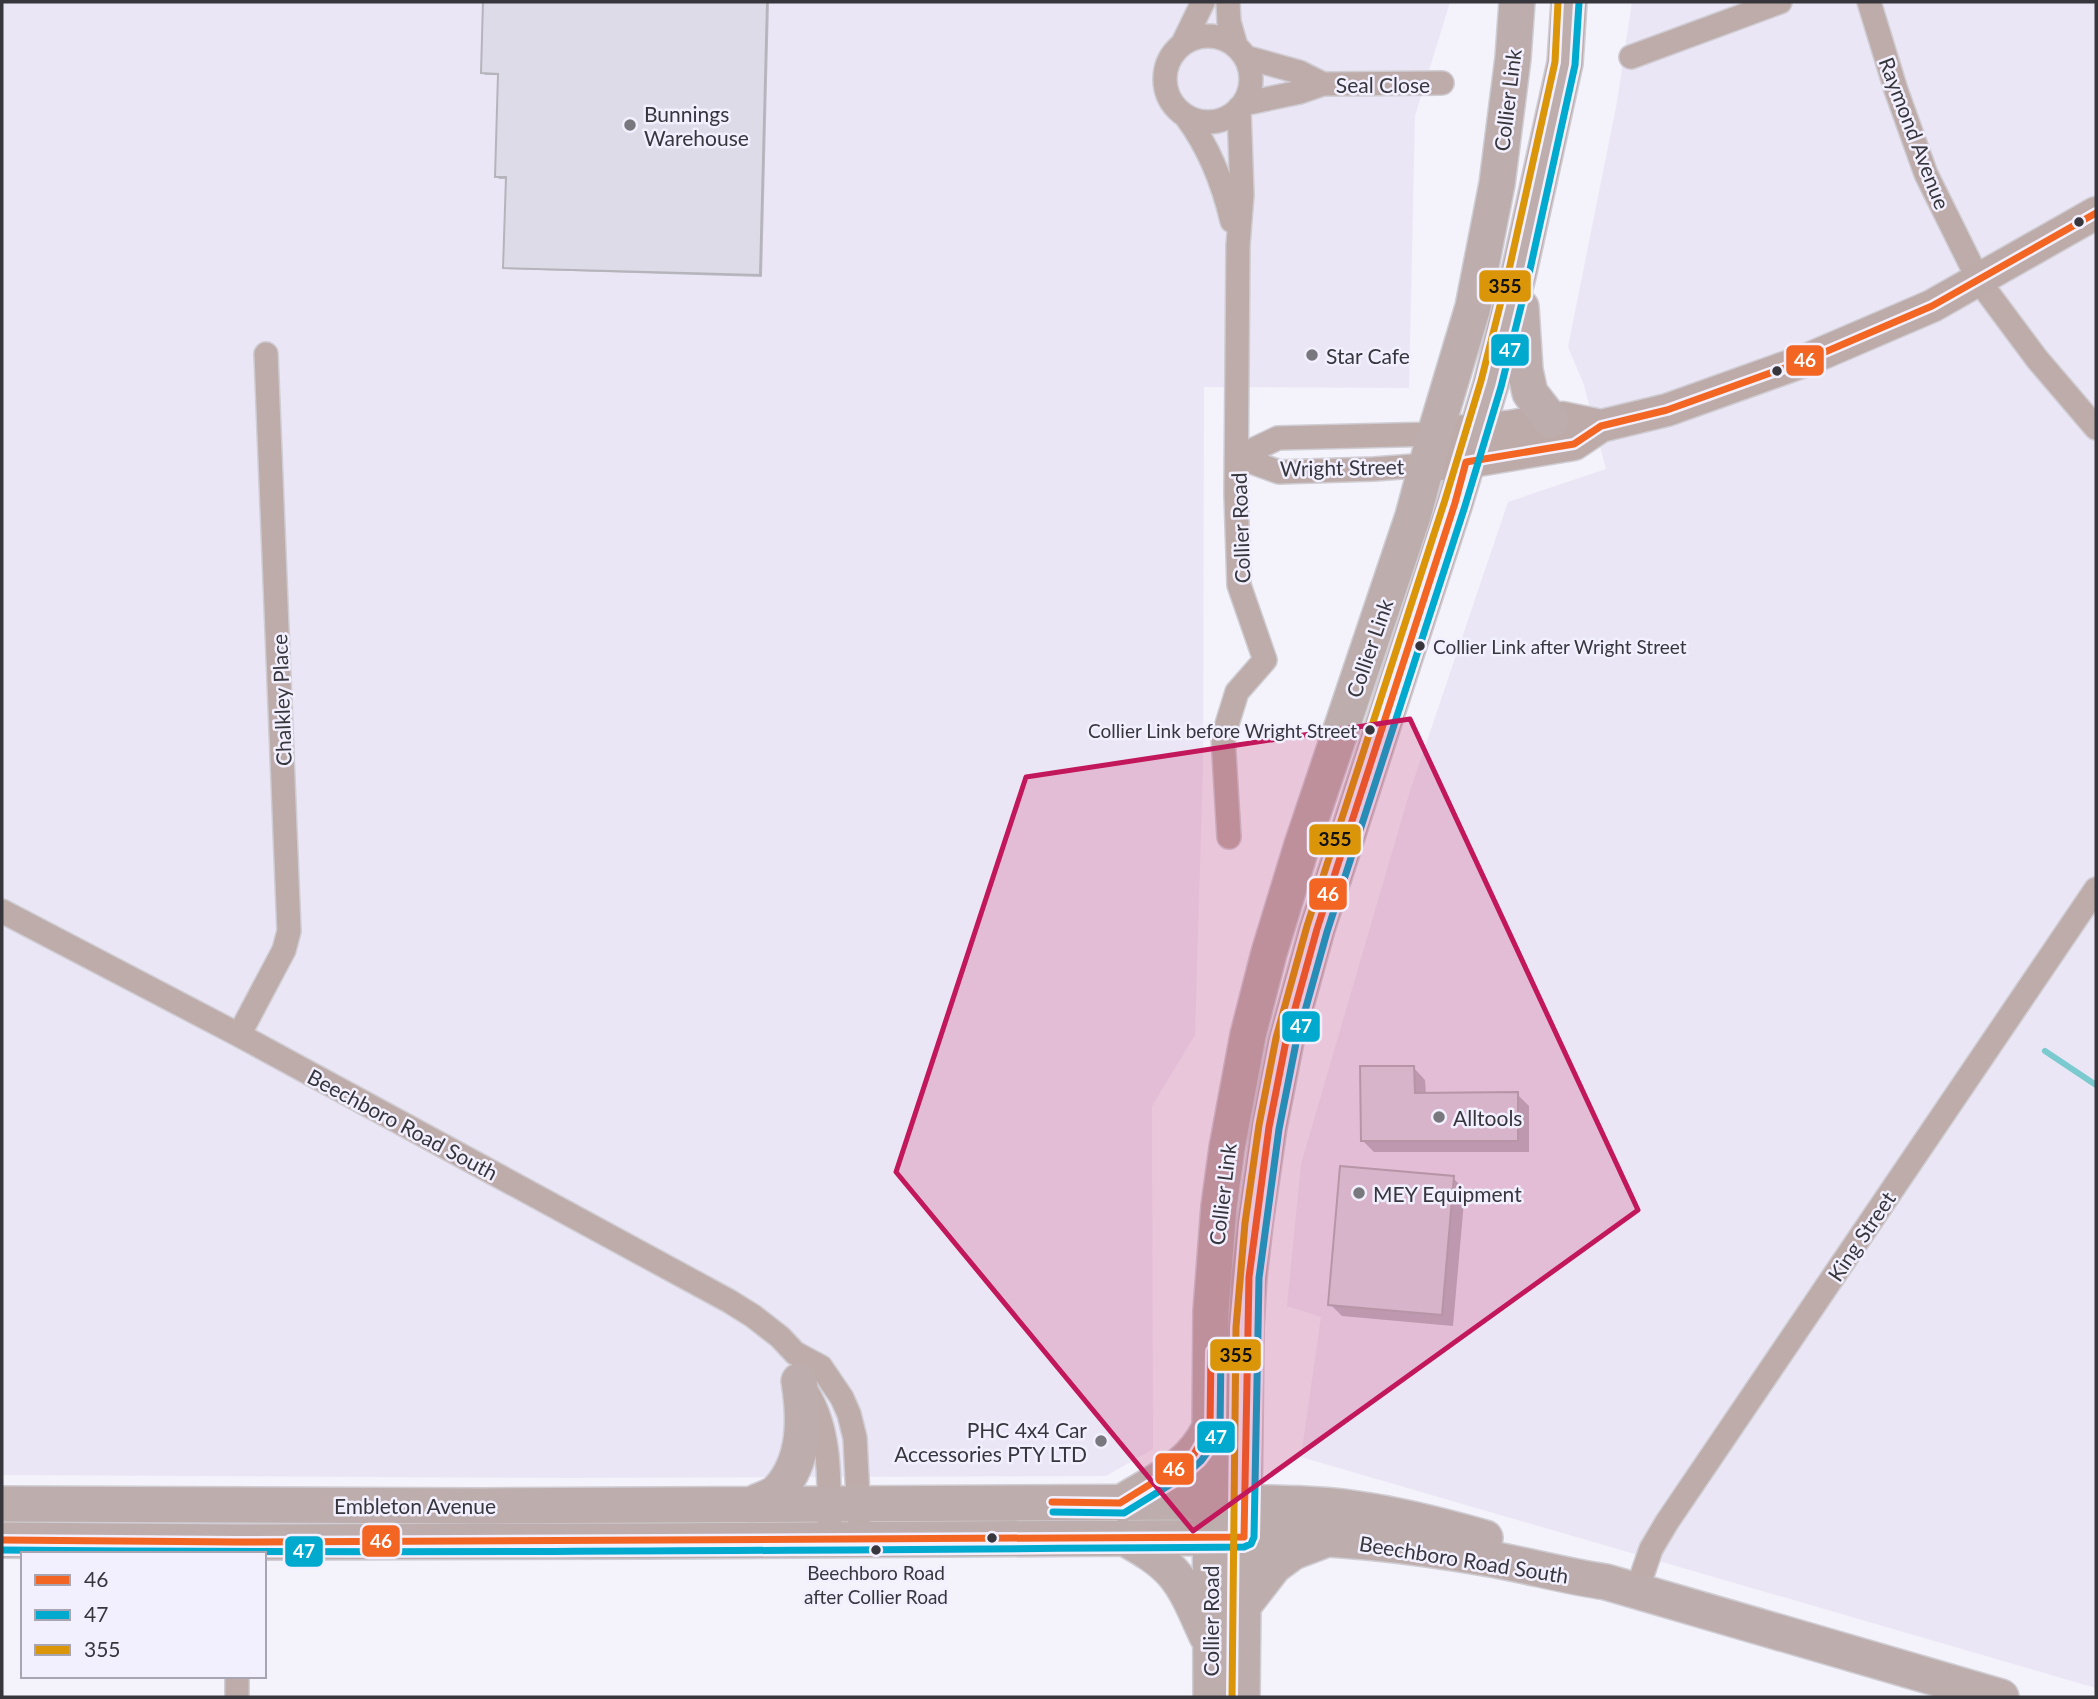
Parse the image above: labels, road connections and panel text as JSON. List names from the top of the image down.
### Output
{
  "streets": {
    "main road": [
      "Collier Link",
      "Collier Road",
      "Beechboro Road South",
      "Embleton Avenue"
    ],
    "street": [
      "Seal Close",
      "Raymond Avenue",
      "Wright Street",
      "Chalkley Place",
      "King Street"
    ]
  },
  "crossings": [
    ["Seal Close", "Collier Road"],
    ["Collier Link", "Wright Street"],
    ["Collier Link", "Collier Road"],
    ["Collier Link", "Beechboro Road South"],
    ["Raymond Avenue", "Wright Street"],
    ["Wright Street", "Collier Road"],
    ["Collier Road", "Beechboro Road South"],
    ["Chalkley Place", "Beechboro Road South"],
    ["Beechboro Road South", "King Street"],
    ["Beechboro Road South", "Embleton Avenue"]
  ],
  "places": [
    "Bunnings Warehouse",
    "Star Cafe",
    "Collier Link after Wright Street",
    "Collier Link before Wright Street",
    "Alltools",
    "MEY Equipment",
    "PHC 4x4 Car Accessories PTY LTD",
    "Beechboro Road after Collier Road"
  ],
  "lines": ["transit line 355", "transit line 47", "transit line 46"],
  "legend": ["46", "47", "355"]
}
